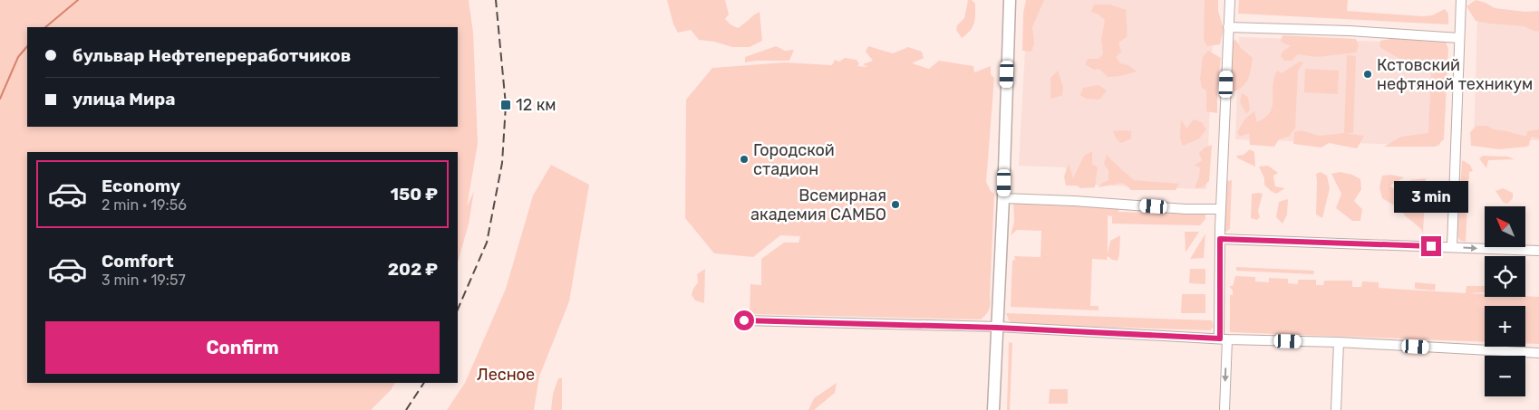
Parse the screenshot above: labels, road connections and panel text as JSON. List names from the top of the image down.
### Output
{
  "parks": ["Лесное"],
  "places": {
    "other": ["Кстовский нефтяной техникум", "Городской стадион", "Всемирная академия САМБО"],
    "transit": ["12 км"]
  },
  "north": "top left",
  "page": {
    "banner": ["бульвар Нефтепереработчиков", "улица Мира"],
    "list": [
      {
        "name": "Economy",
        "note": "2 min · 19:56",
        "value": "150 ₽"
      },
      {
        "name": "Comfort",
        "note": "3 min · 19:57",
        "value": "202 ₽"
      }
    ],
    "bubble": "3 min",
    "map_buttons": ["+", "−"],
    "buttons": "Confirm"
  }
}
